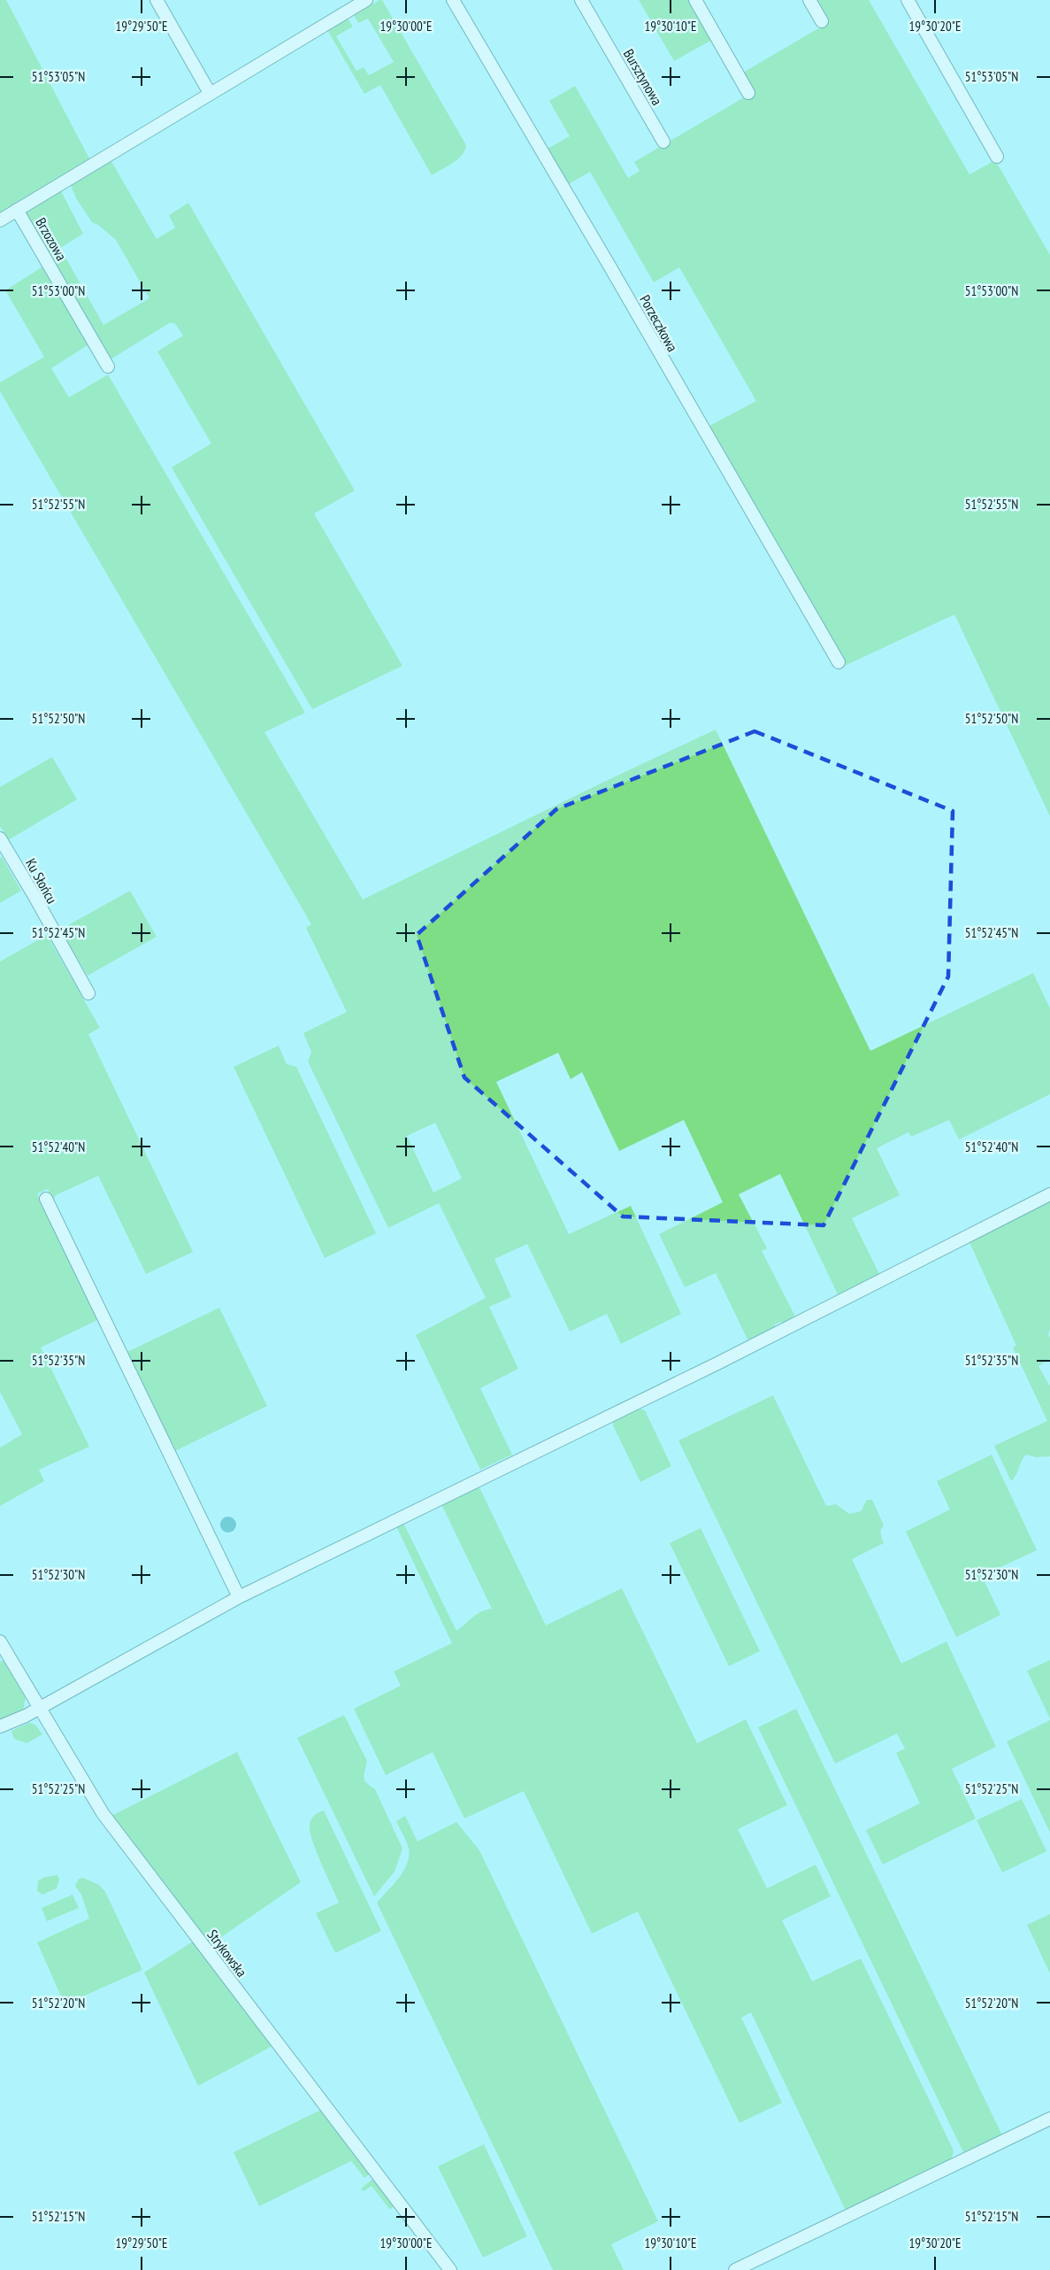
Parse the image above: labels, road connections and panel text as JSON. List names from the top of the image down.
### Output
{
  "streets": {
    "street": [
      "Bursztynowa",
      "Brzozowa",
      "Porzeczkowa",
      "Ku Słońcu",
      "Strykowska"
    ]
  },
  "coordinates": [
    "19°29'50\"E",
    "19°30'00\"E",
    "19°30'10\"E",
    "19°30'20\"E",
    "51°53'05\"N",
    "51°53'00\"N",
    "51°52'55\"N",
    "51°52'50\"N",
    "51°52'45\"N",
    "51°52'40\"N",
    "51°52'35\"N",
    "51°52'30\"N",
    "51°52'25\"N",
    "51°52'20\"N",
    "51°52'15\"N"
  ]
}
